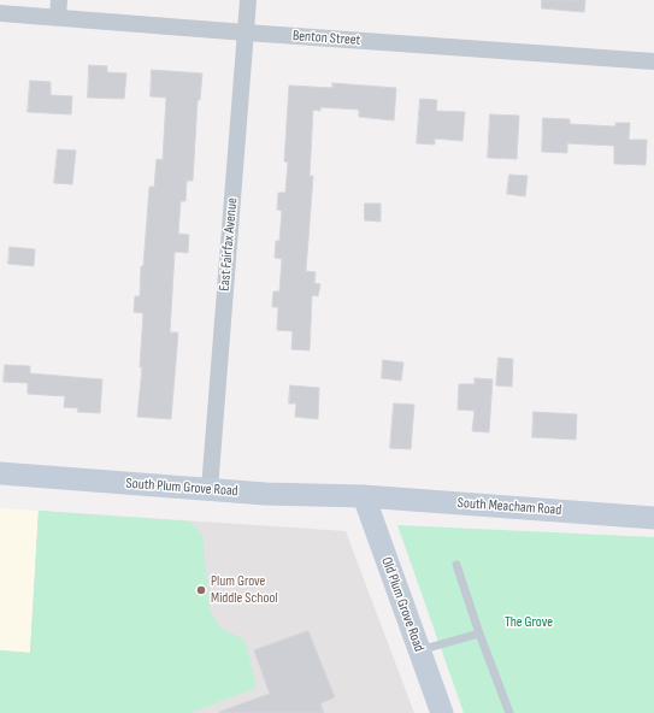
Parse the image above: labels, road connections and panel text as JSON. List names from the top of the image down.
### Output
{
  "streets": {
    "main road": ["South Plum Grove Road", "South Meacham Road", "Old Plum Grove Road"],
    "street": ["Benton Street", "East Fairfax Avenue"]
  },
  "crossings": [
    ["Benton Street", "East Fairfax Avenue"],
    ["East Fairfax Avenue", "South Plum Grove Road"],
    ["South Plum Grove Road", "South Meacham Road"],
    ["South Plum Grove Road", "Old Plum Grove Road"],
    ["South Meacham Road", "Old Plum Grove Road"]
  ],
  "parks": ["The Grove"],
  "places": ["Plum Grove Middle School"]
}
